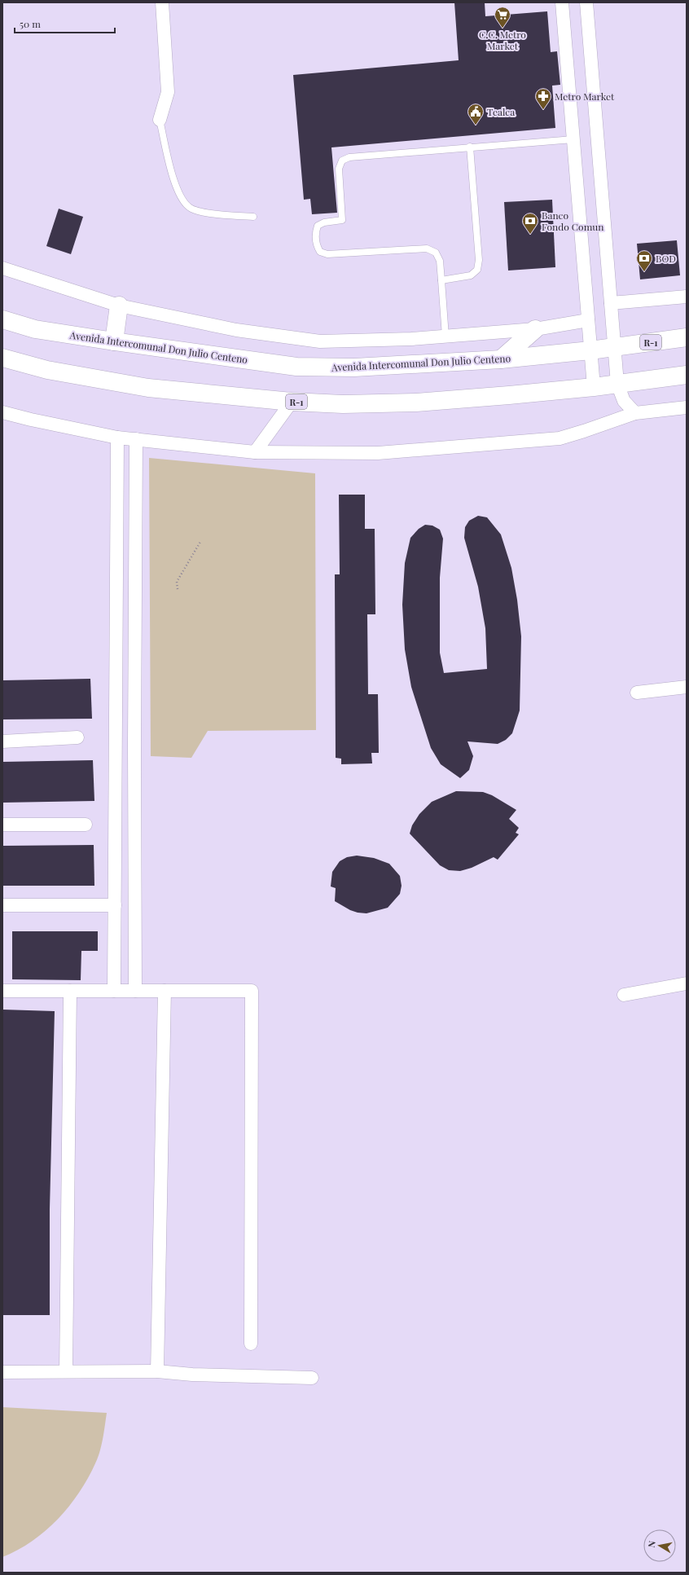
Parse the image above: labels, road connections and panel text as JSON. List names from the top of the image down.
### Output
{
  "streets": {
    "main road": ["R-1", "Avenida Intercomunal Don Julio Centeno"]
  },
  "places": {
    "supermarket": ["C.C. Metro Market"],
    "pharmacy": ["Metro Market"],
    "public building": ["Tealca"],
    "bank": ["Banco Fondo Comun", "BOD"]
  },
  "scale_bar": "50 m",
  "north": "left"
}
